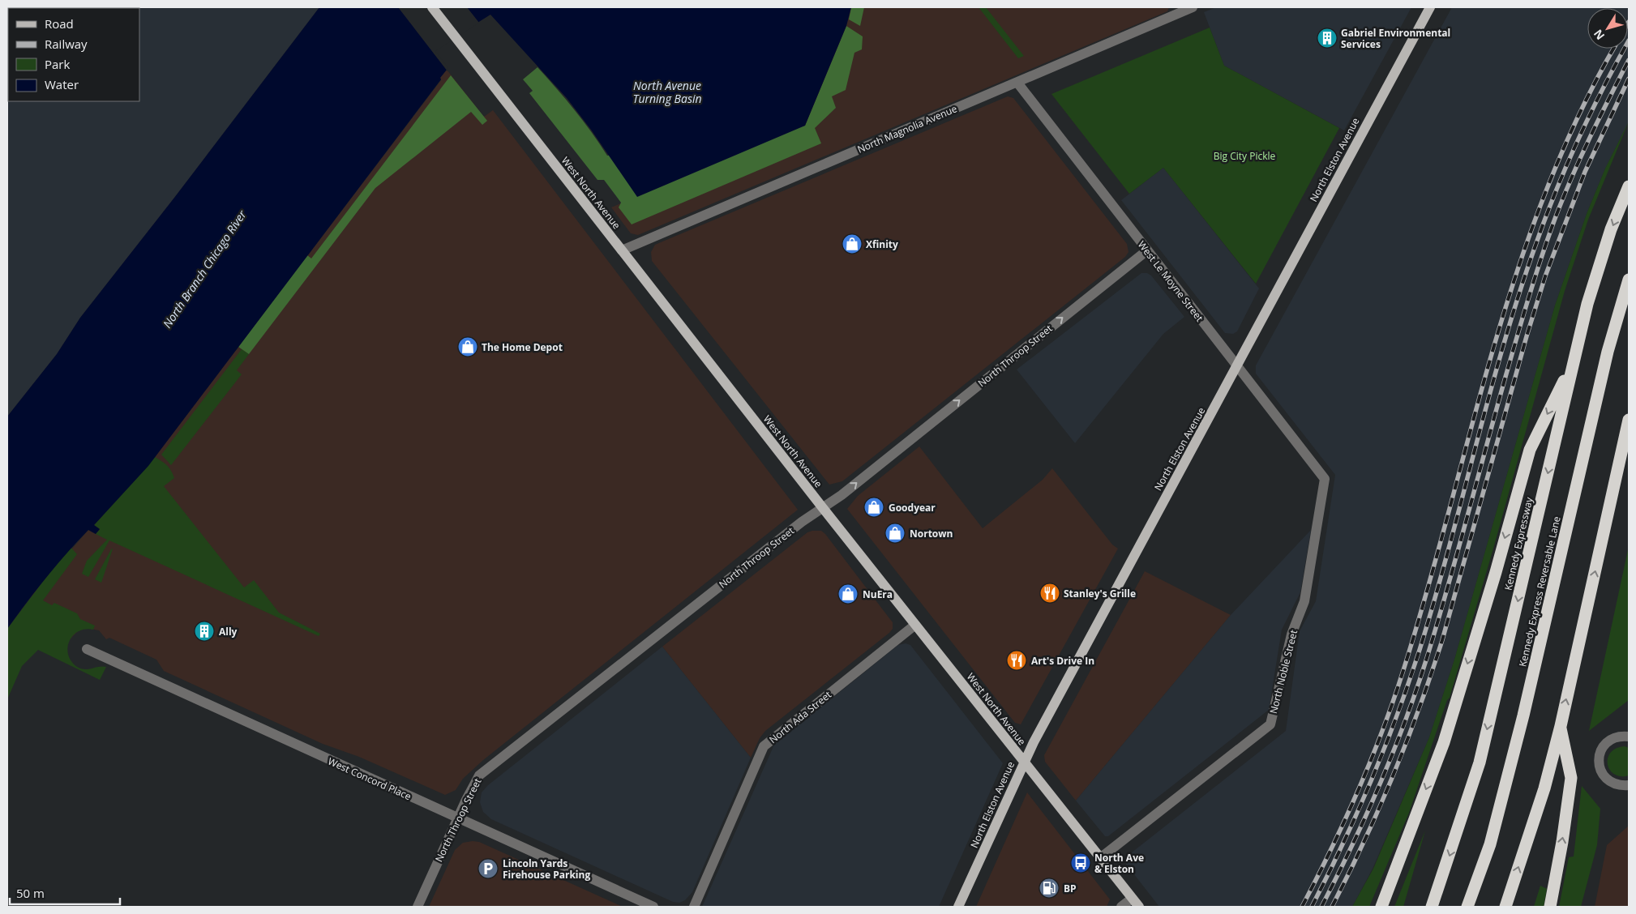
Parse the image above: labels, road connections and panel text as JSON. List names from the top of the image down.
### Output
{
  "streets": {
    "highway": ["Kennedy Expressway", "Kennedy Express Reversable Lane"],
    "main road": ["North Elston Avenue", "West North Avenue"],
    "street": [
      "North Magnolia Avenue",
      "West Le Moyne Street",
      "North Throop Street",
      "North Noble Street",
      "North Ada Street",
      "West Concord Place"
    ]
  },
  "crossings": [
    ["North Magnolia Avenue", "West North Avenue"],
    ["North Magnolia Avenue", "West Le Moyne Street"],
    ["North Elston Avenue", "West North Avenue"],
    ["North Elston Avenue", "West Le Moyne Street"],
    ["West North Avenue", "North Throop Street"],
    ["West North Avenue", "North Noble Street"],
    ["West North Avenue", "North Ada Street"],
    ["West Le Moyne Street", "North Throop Street"],
    ["West Le Moyne Street", "North Noble Street"],
    ["North Throop Street", "West Concord Place"]
  ],
  "one_way": ["North Throop Street"],
  "water": ["North Avenue Turning Basin", "North Branch Chicago River"],
  "parks": ["Big City Pickle"],
  "places": {
    "building": ["Gabriel Environmental Services", "Ally"],
    "shop": [
      "Xfinity",
      "The Home Depot",
      "Goodyear",
      "Nortown",
      "NuEra"
    ],
    "restaurant": ["Stanley's Grille", "Art's Drive In"],
    "bus stop": ["North Ave & Elston"],
    "parking": ["Lincoln Yards Firehouse Parking"],
    "fuel station": ["BP"]
  },
  "legend": [
    "Road",
    "Railway",
    "Park",
    "Water"
  ],
  "scale_bar": "50 m",
  "north": "bottom left"
}
